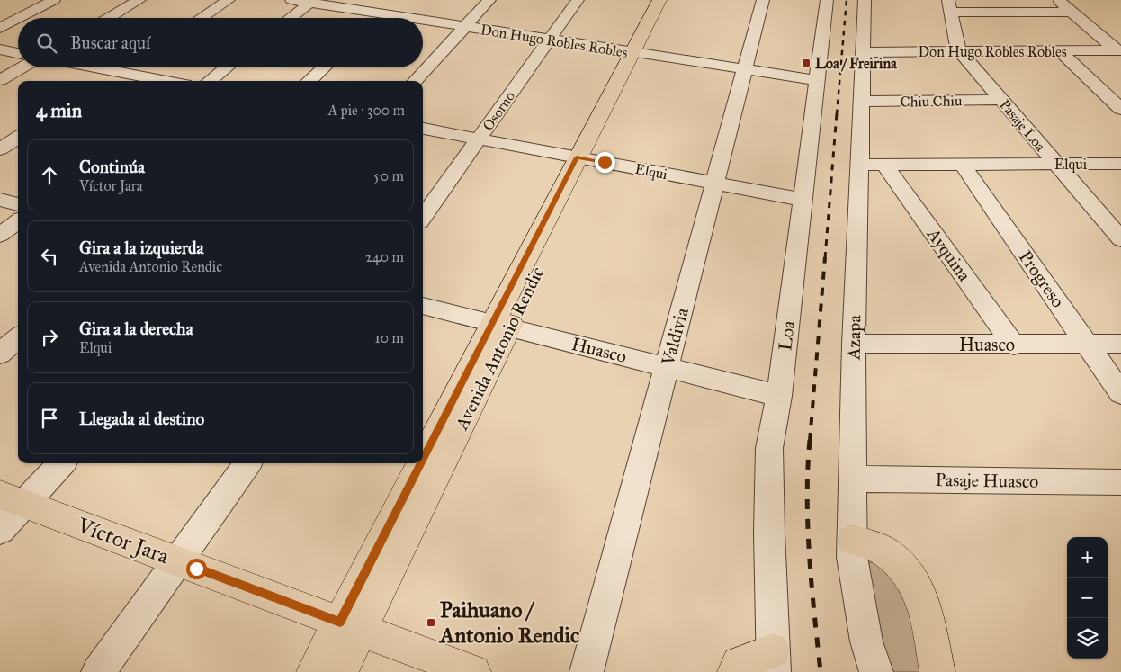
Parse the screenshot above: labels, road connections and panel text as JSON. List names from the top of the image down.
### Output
{
  "streets": {
    "main road": ["Avenida Antonio Rendic", "Víctor Jara"],
    "street": [
      "Don Hugo Robles Robles",
      "Chiu Chiu",
      "Osorno",
      "Pasaje Loa",
      "Elqui",
      "Ayquina",
      "Progreso",
      "Loa",
      "Valdivia",
      "Azapa",
      "Huasco",
      "Pasaje Huasco"
    ]
  },
  "crossings": [
    ["Don Hugo Robles Robles", "Osorno"],
    ["Don Hugo Robles Robles", "Pasaje Loa"],
    ["Don Hugo Robles Robles", "Loa"],
    ["Don Hugo Robles Robles", "Valdivia"],
    ["Don Hugo Robles Robles", "Azapa"],
    ["Don Hugo Robles Robles", "Avenida Antonio Rendic"],
    ["Chiu Chiu", "Pasaje Loa"],
    ["Chiu Chiu", "Azapa"],
    ["Osorno", "Elqui"],
    ["Pasaje Loa", "Elqui"],
    ["Elqui", "Ayquina"],
    ["Elqui", "Progreso"],
    ["Elqui", "Loa"],
    ["Elqui", "Valdivia"],
    ["Elqui", "Azapa"],
    ["Elqui", "Avenida Antonio Rendic"],
    ["Ayquina", "Huasco"],
    ["Progreso", "Huasco"],
    ["Loa", "Huasco"],
    ["Valdivia", "Huasco"],
    ["Azapa", "Huasco"],
    ["Azapa", "Pasaje Huasco"],
    ["Huasco", "Avenida Antonio Rendic"],
    ["Avenida Antonio Rendic", "Víctor Jara"]
  ],
  "places": {
    "transit": ["Loa / Freirina", "Paihuano / Antonio Rendic"]
  },
  "page": {
    "search": "Buscar aquí",
    "heading": ["4 min", "A pie · 300 m"],
    "list": [
      ["Continúa", "Víctor Jara", "50 m"],
      ["Gira a la izquierda", "Avenida Antonio Rendic", "240 m"],
      ["Gira a la derecha", "Elqui", "10 m"],
      "Llegada al destino"
    ],
    "map_buttons": ["+", "−"]
  }
}
